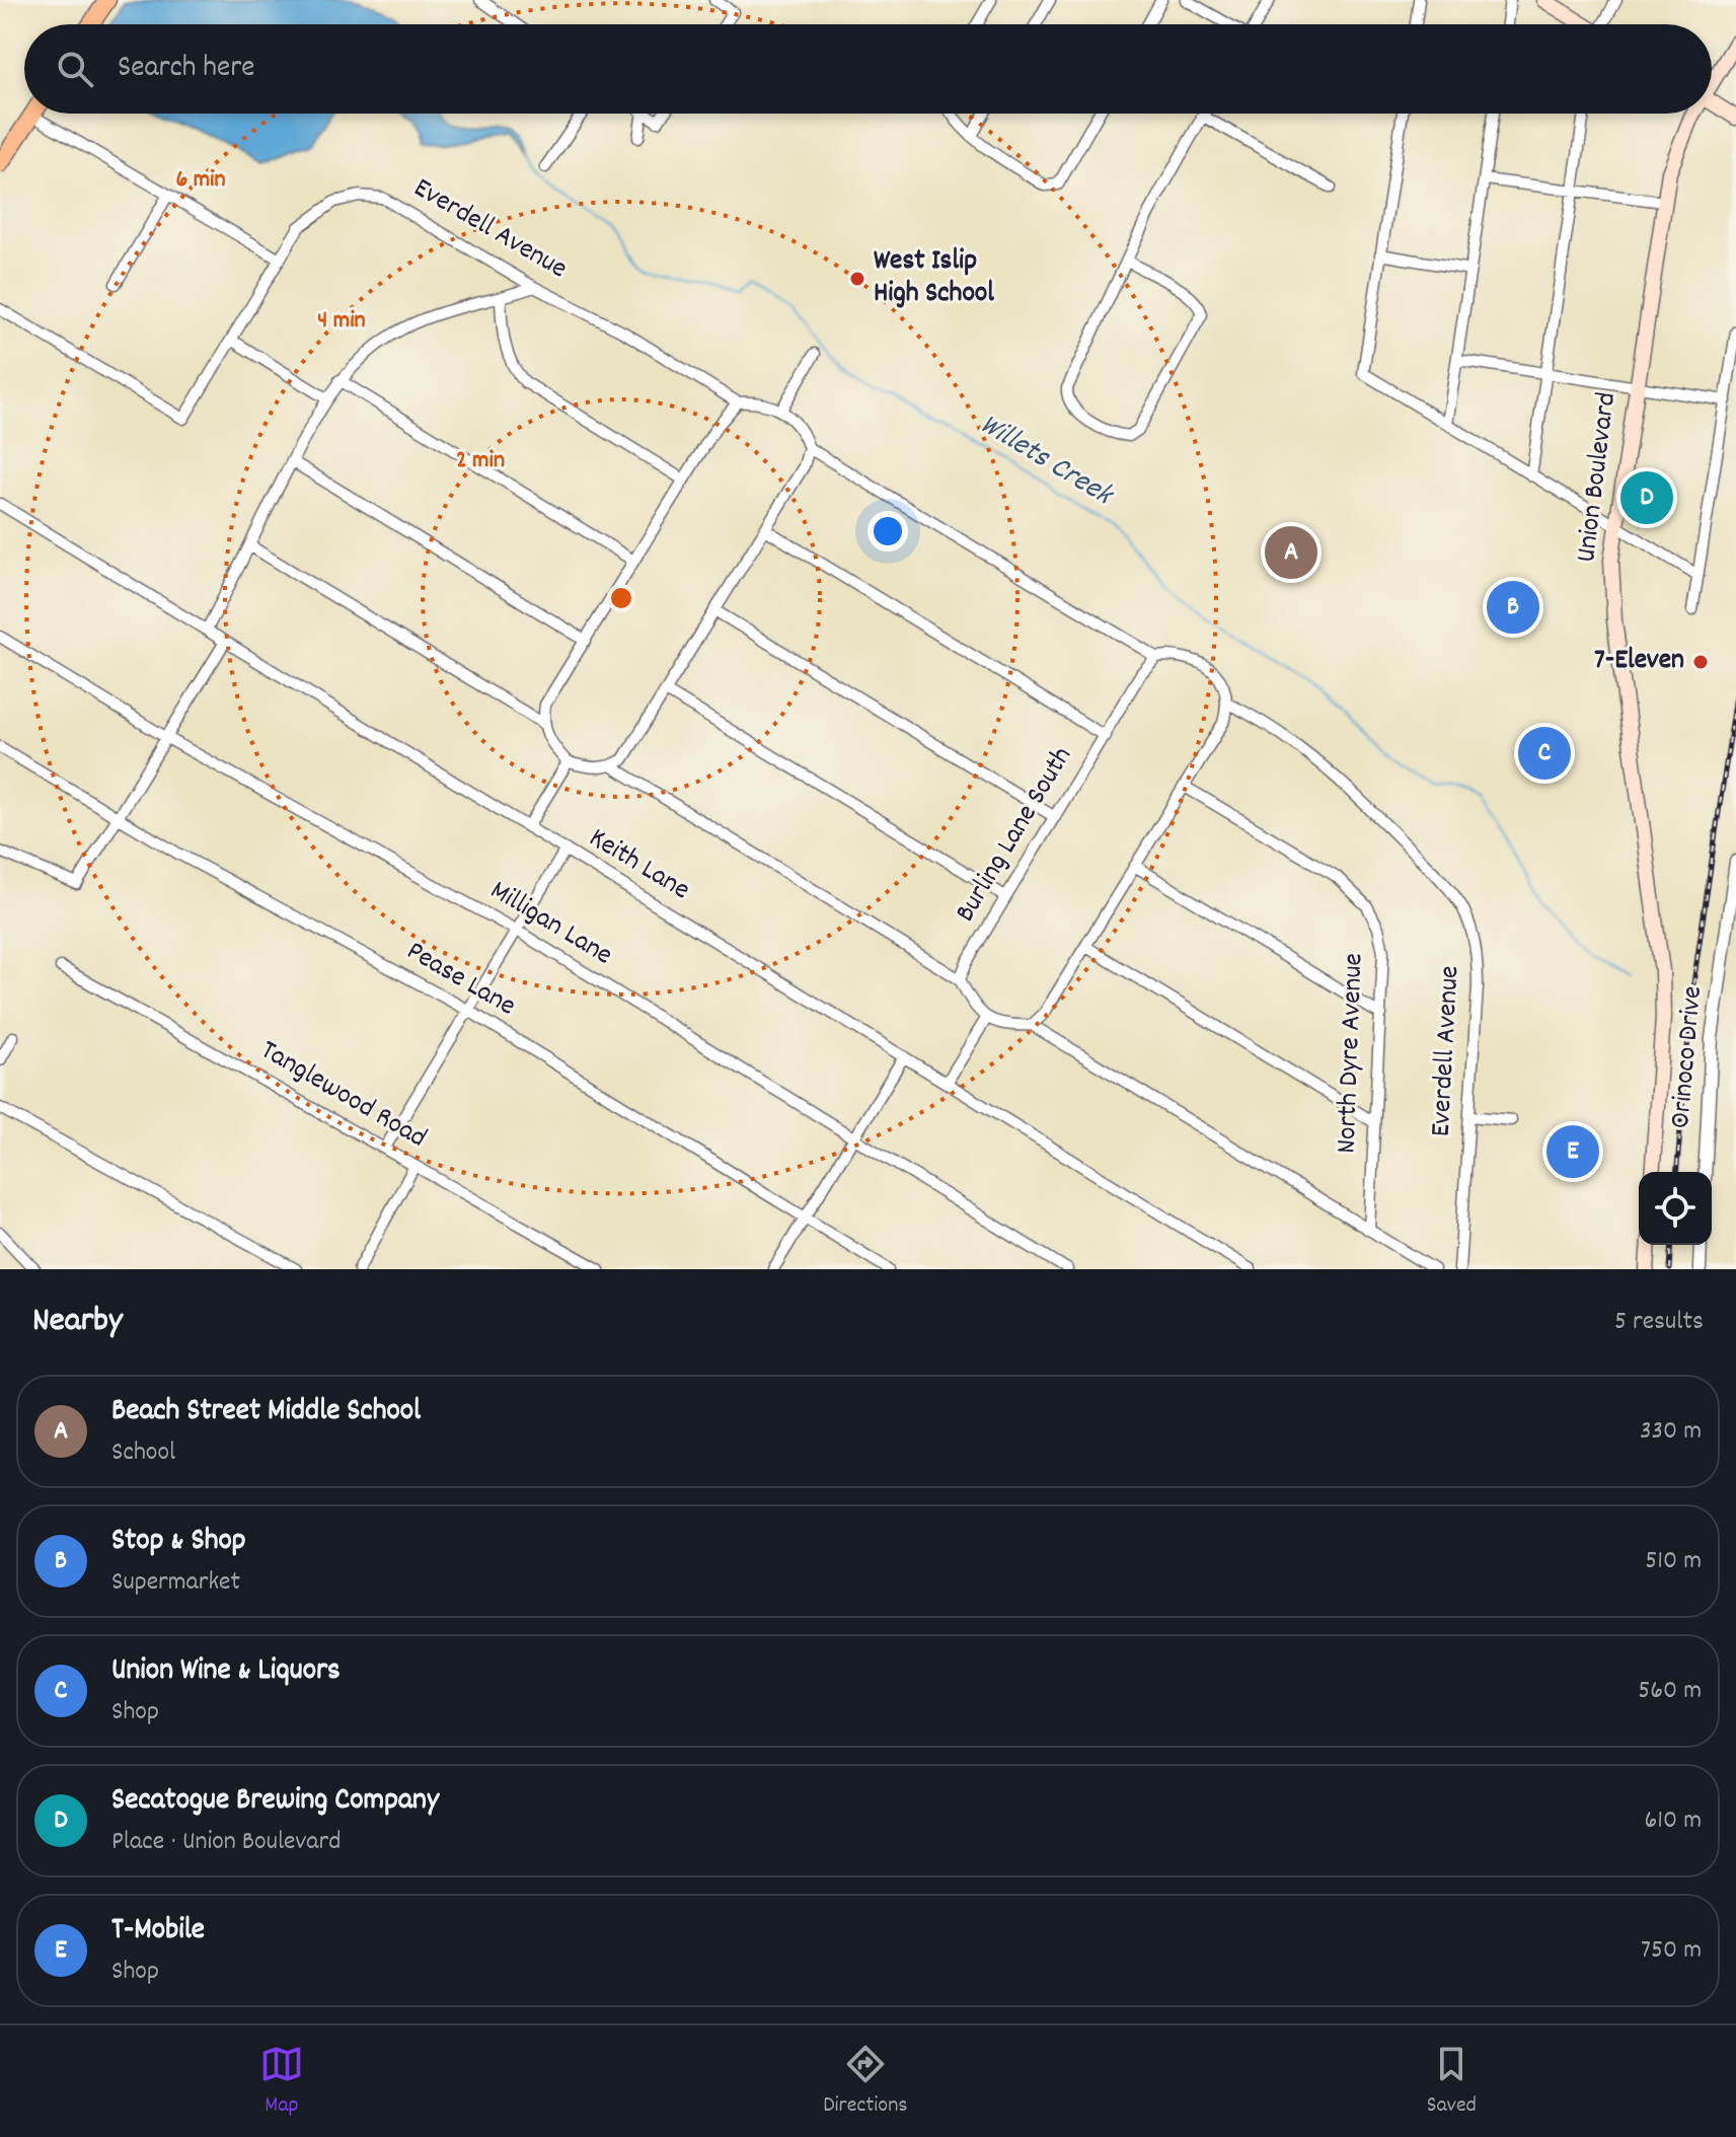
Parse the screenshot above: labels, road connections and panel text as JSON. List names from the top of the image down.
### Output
{
  "streets": {
    "main road": ["Union Boulevard"],
    "street": [
      "Everdell Avenue",
      "Burling Lane South",
      "Keith Lane",
      "Milligan Lane",
      "Pease Lane",
      "North Dyre Avenue",
      "Orinoco Drive",
      "Tanglewood Road"
    ]
  },
  "water": ["Willets Creek"],
  "places": ["West Islip High School", "7-Eleven"],
  "page": {
    "search": "Search here",
    "pins": [
      "D",
      "A",
      "B",
      "C",
      "E"
    ],
    "heading": ["Nearby", "5 results"],
    "list": [
      {
        "mark": "A",
        "name": "Beach Street Middle School",
        "note": "School",
        "value": "330 m"
      },
      {
        "mark": "B",
        "name": "Stop & Shop",
        "note": "Supermarket",
        "value": "510 m"
      },
      {
        "mark": "C",
        "name": "Union Wine & Liquors",
        "note": "Shop",
        "value": "560 m"
      },
      {
        "mark": "D",
        "name": "Secatogue Brewing Company",
        "note": "Place · Union Boulevard",
        "value": "610 m"
      },
      {
        "mark": "E",
        "name": "T-Mobile",
        "note": "Shop",
        "value": "750 m"
      }
    ],
    "nav": ["Map", "Directions", "Saved"]
  },
  "rings": ["6 min", "4 min", "2 min"]
}
